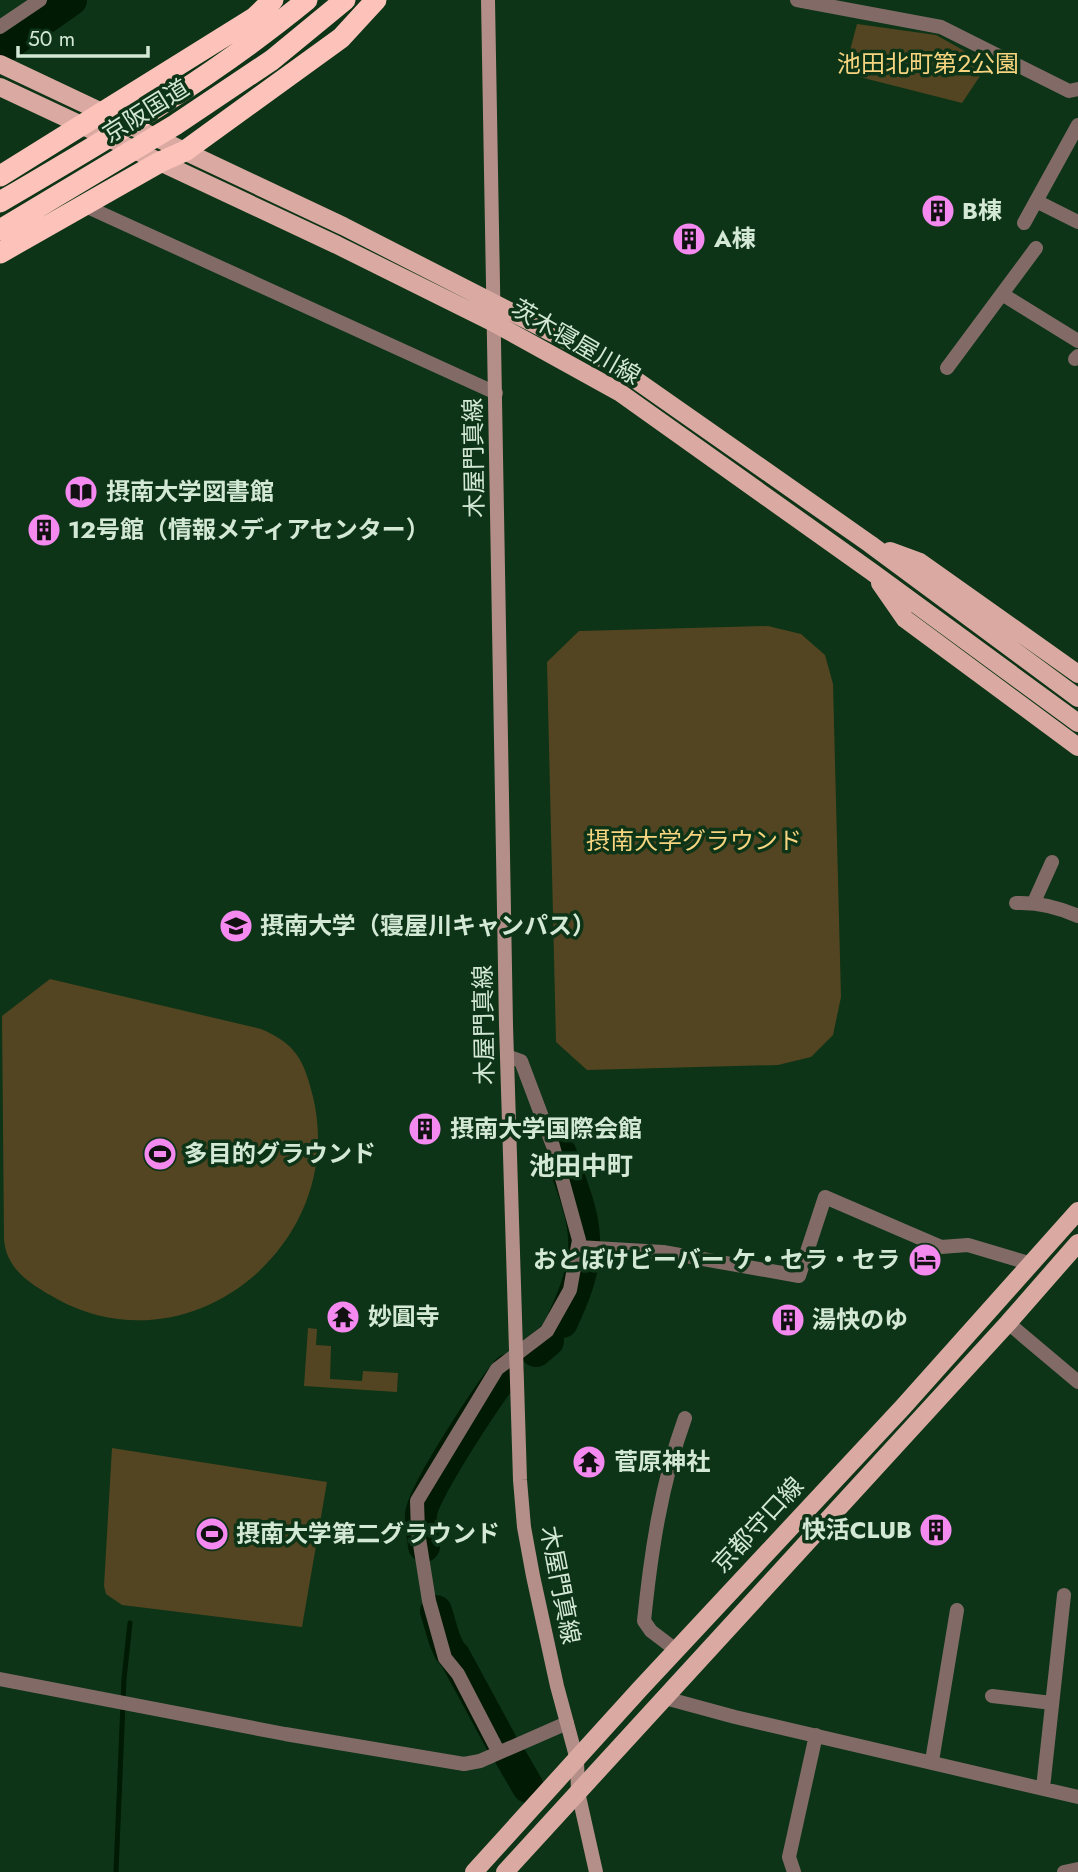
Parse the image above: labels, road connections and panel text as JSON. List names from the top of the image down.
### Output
{
  "streets": {
    "highway": ["京阪国道"],
    "main road": ["茨木寝屋川線", "木屋門真線", "京都守口線"]
  },
  "crossings": [
    ["茨木寝屋川線", "木屋門真線"],
    ["木屋門真線", "京都守口線"]
  ],
  "districts": ["池田中町"],
  "parks": ["池田北町第２公園", "摂南大学グラウンド"],
  "places": {
    "building": [
      "B棟",
      "A棟",
      "12号館（情報メディアセンター）",
      "摂南大学国際会館",
      "湯快のゆ",
      "快活CLUB"
    ],
    "library": ["摂南大学図書館"],
    "school or university": ["摂南大学（寝屋川キャンパス）"],
    "sports": ["多目的グラウンド", "摂南大学第二グラウンド"],
    "hotel": ["おとぼけビーバー ケ・セラ・セラ"],
    "temple": ["妙圓寺", "菅原神社"]
  },
  "scale_bar": "50 m"
}
